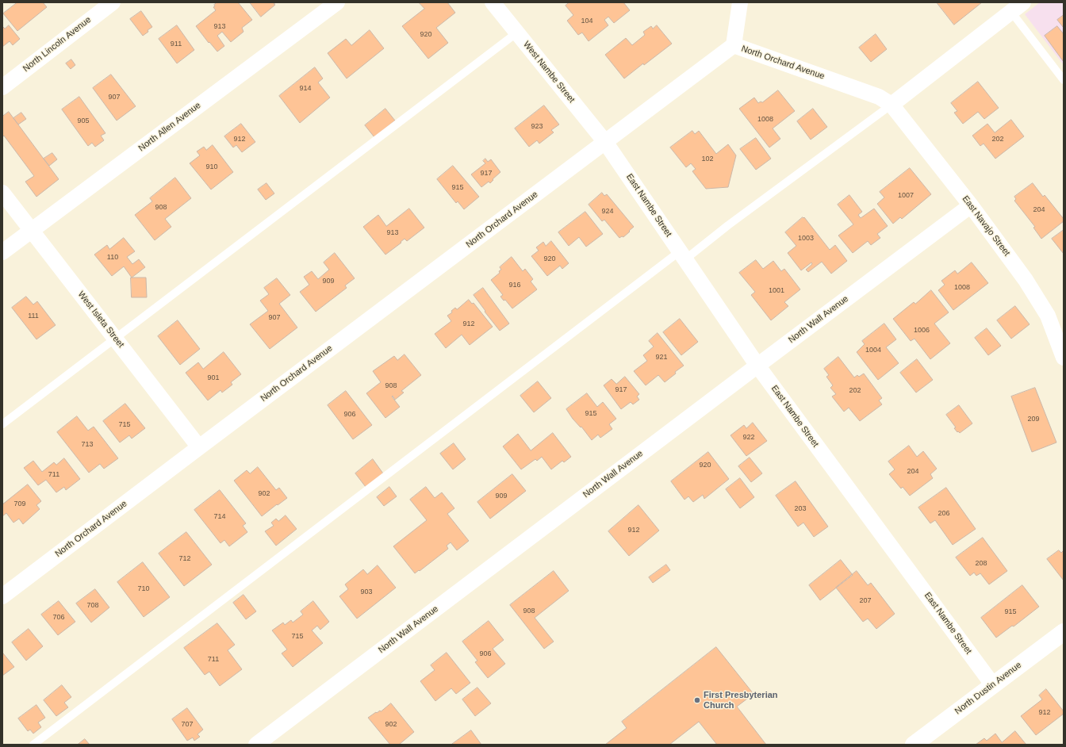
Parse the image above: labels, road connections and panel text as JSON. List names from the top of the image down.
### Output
{
  "streets": {
    "street": [
      "North Lincoln Avenue",
      "North Orchard Avenue",
      "West Nambe Street",
      "North Allen Avenue",
      "East Nambe Street",
      "East Navajo Street",
      "West Isleta Street",
      "North Wall Avenue",
      "North Dustin Avenue"
    ]
  },
  "crossings": [
    ["North Orchard Avenue", "West Nambe Street"],
    ["North Orchard Avenue", "East Nambe Street"],
    ["North Orchard Avenue", "East Navajo Street"],
    ["North Orchard Avenue", "West Isleta Street"],
    ["West Nambe Street", "East Nambe Street"],
    ["North Allen Avenue", "West Isleta Street"],
    ["East Nambe Street", "North Wall Avenue"],
    ["East Nambe Street", "North Dustin Avenue"],
    ["East Navajo Street", "North Wall Avenue"]
  ],
  "places": ["First Presbyterian Church"],
  "house_numbers": [
    "104",
    "913",
    "920",
    "911",
    "914",
    "907",
    "1008",
    "905",
    "923",
    "912",
    "202",
    "102",
    "910",
    "917",
    "915",
    "1007",
    "908",
    "204",
    "924",
    "913",
    "1003",
    "110",
    "920",
    "909",
    "916",
    "1008",
    "1001",
    "111",
    "907",
    "912",
    "1006",
    "1004",
    "921",
    "901",
    "908",
    "917",
    "202",
    "915",
    "906",
    "209",
    "715",
    "922",
    "713",
    "920",
    "204",
    "711",
    "902",
    "909",
    "709",
    "203",
    "206",
    "714",
    "912",
    "712",
    "208",
    "710",
    "903",
    "207",
    "708",
    "908",
    "915",
    "706",
    "715",
    "906",
    "711",
    "912",
    "707",
    "902"
  ]
}
